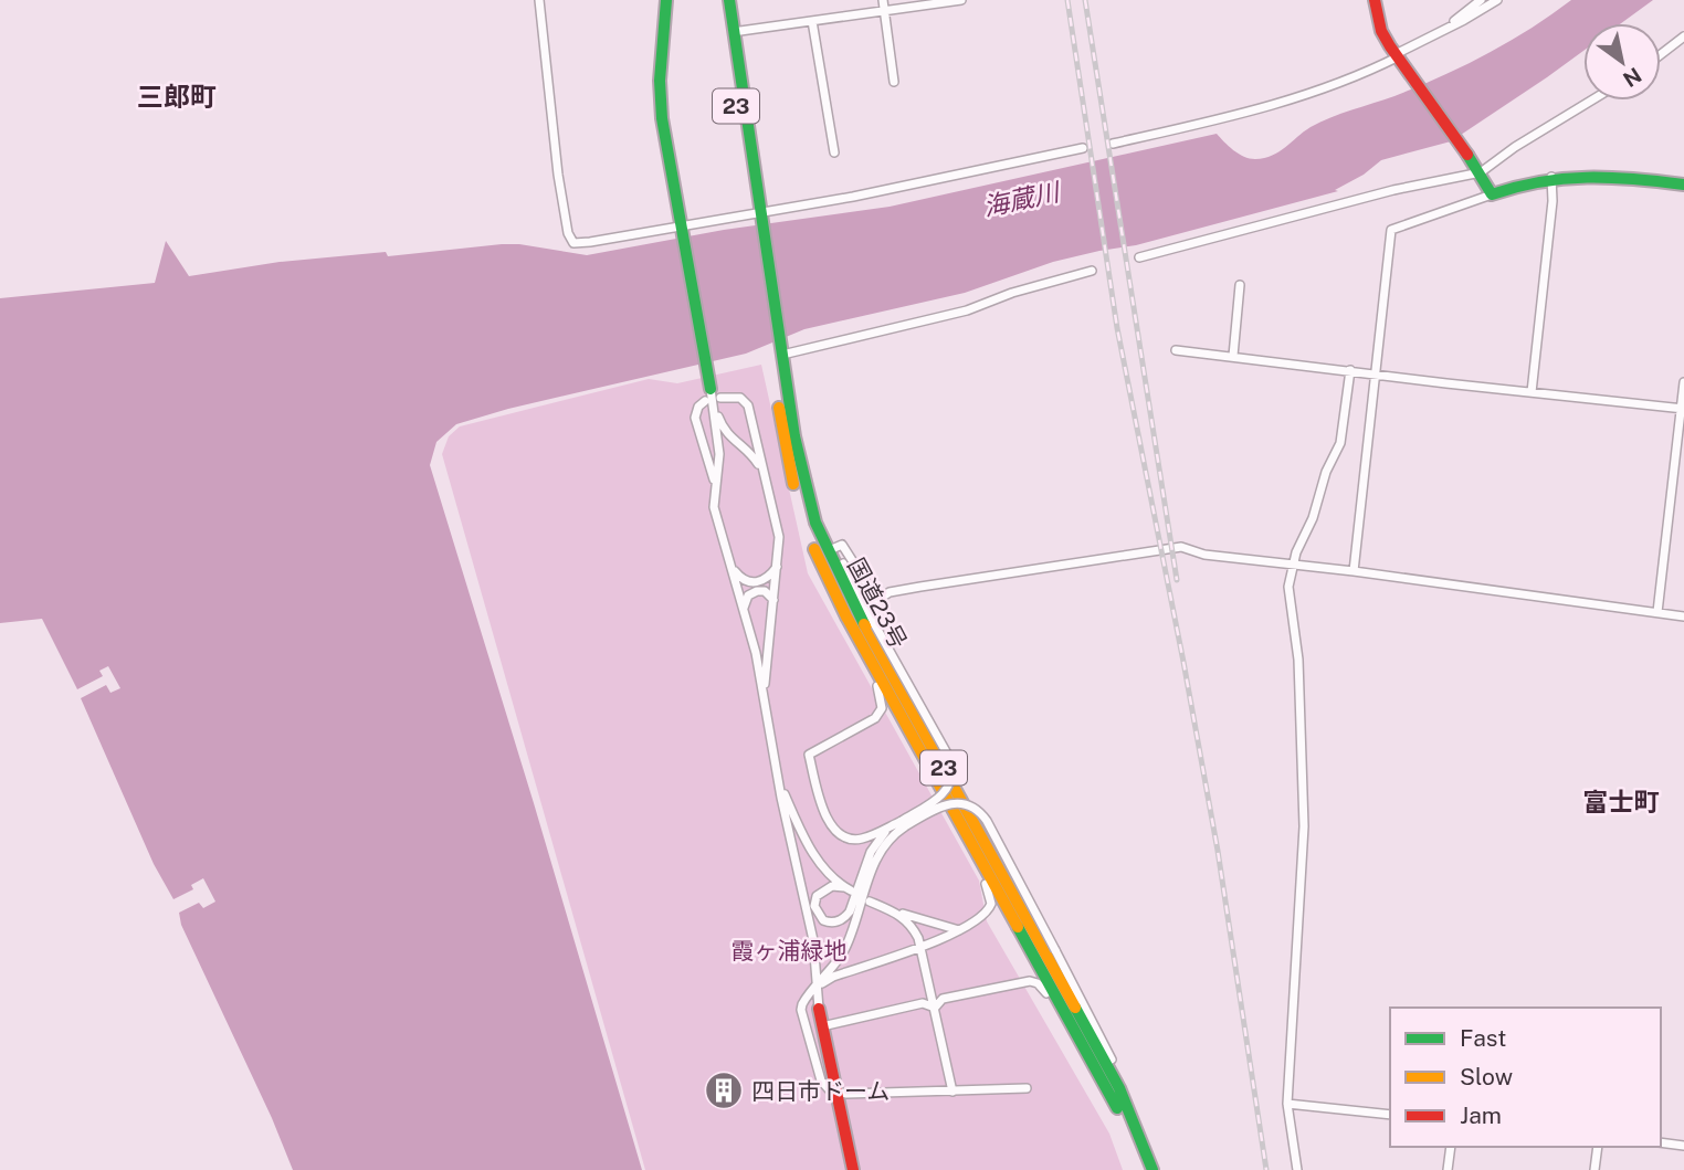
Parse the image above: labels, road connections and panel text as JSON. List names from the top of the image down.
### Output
{
  "streets": {
    "main road": ["23", "国道23号"]
  },
  "districts": ["三郎町", "富士町"],
  "water": ["海蔵川"],
  "parks": ["霞ヶ浦緑地"],
  "places": {
    "building": ["四日市ドーム"]
  },
  "legend": ["Fast", "Slow", "Jam"],
  "north": "bottom right"
}
